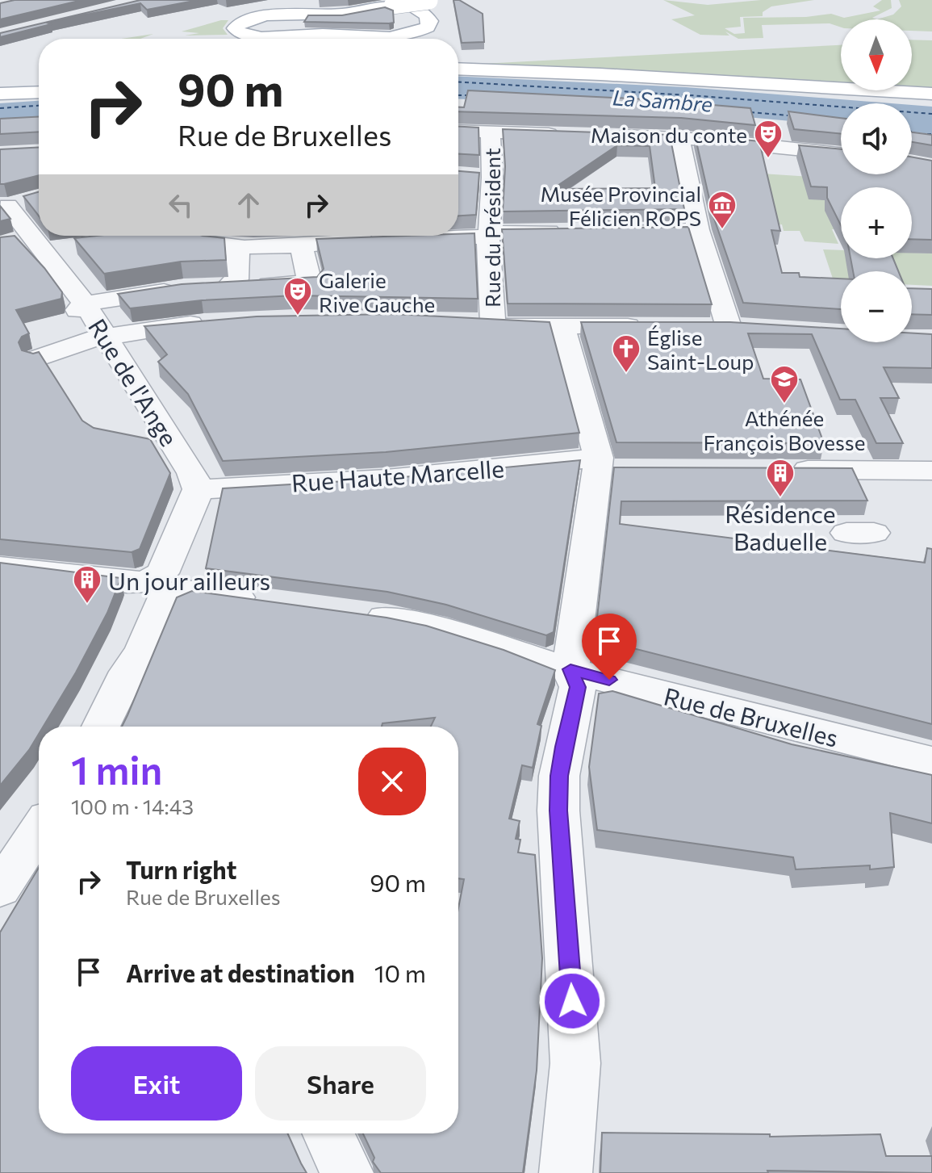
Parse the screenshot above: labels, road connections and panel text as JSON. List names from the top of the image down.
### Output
{
  "streets": {
    "street": [
      "Rue du Président",
      "Rue de l'Ange",
      "Rue Haute Marcelle",
      "Rue de Bruxelles"
    ]
  },
  "crossings": [
    ["Rue de l'Ange", "Rue Haute Marcelle"]
  ],
  "water": ["La Sambre"],
  "places": {
    "theatre": ["Maison du conte", "Galerie Rive Gauche"],
    "museum": ["Musée Provincial Félicien ROPS"],
    "church": ["Église Saint-Loup"],
    "school or university": ["Athénée François Bovesse"],
    "building": ["Résidence Baduelle", "Un jour ailleurs"]
  },
  "north": "bottom",
  "page": {
    "map_buttons": ["+", "−"],
    "turn": ["90 m", "Rue de Bruxelles"],
    "heading": ["1 min", "100 m · 14:43"],
    "list": [
      {
        "name": "Turn right",
        "note": "Rue de Bruxelles",
        "value": "90 m"
      },
      {
        "name": "Arrive at destination",
        "value": "10 m"
      }
    ],
    "buttons": ["Exit", "Share"]
  }
}
